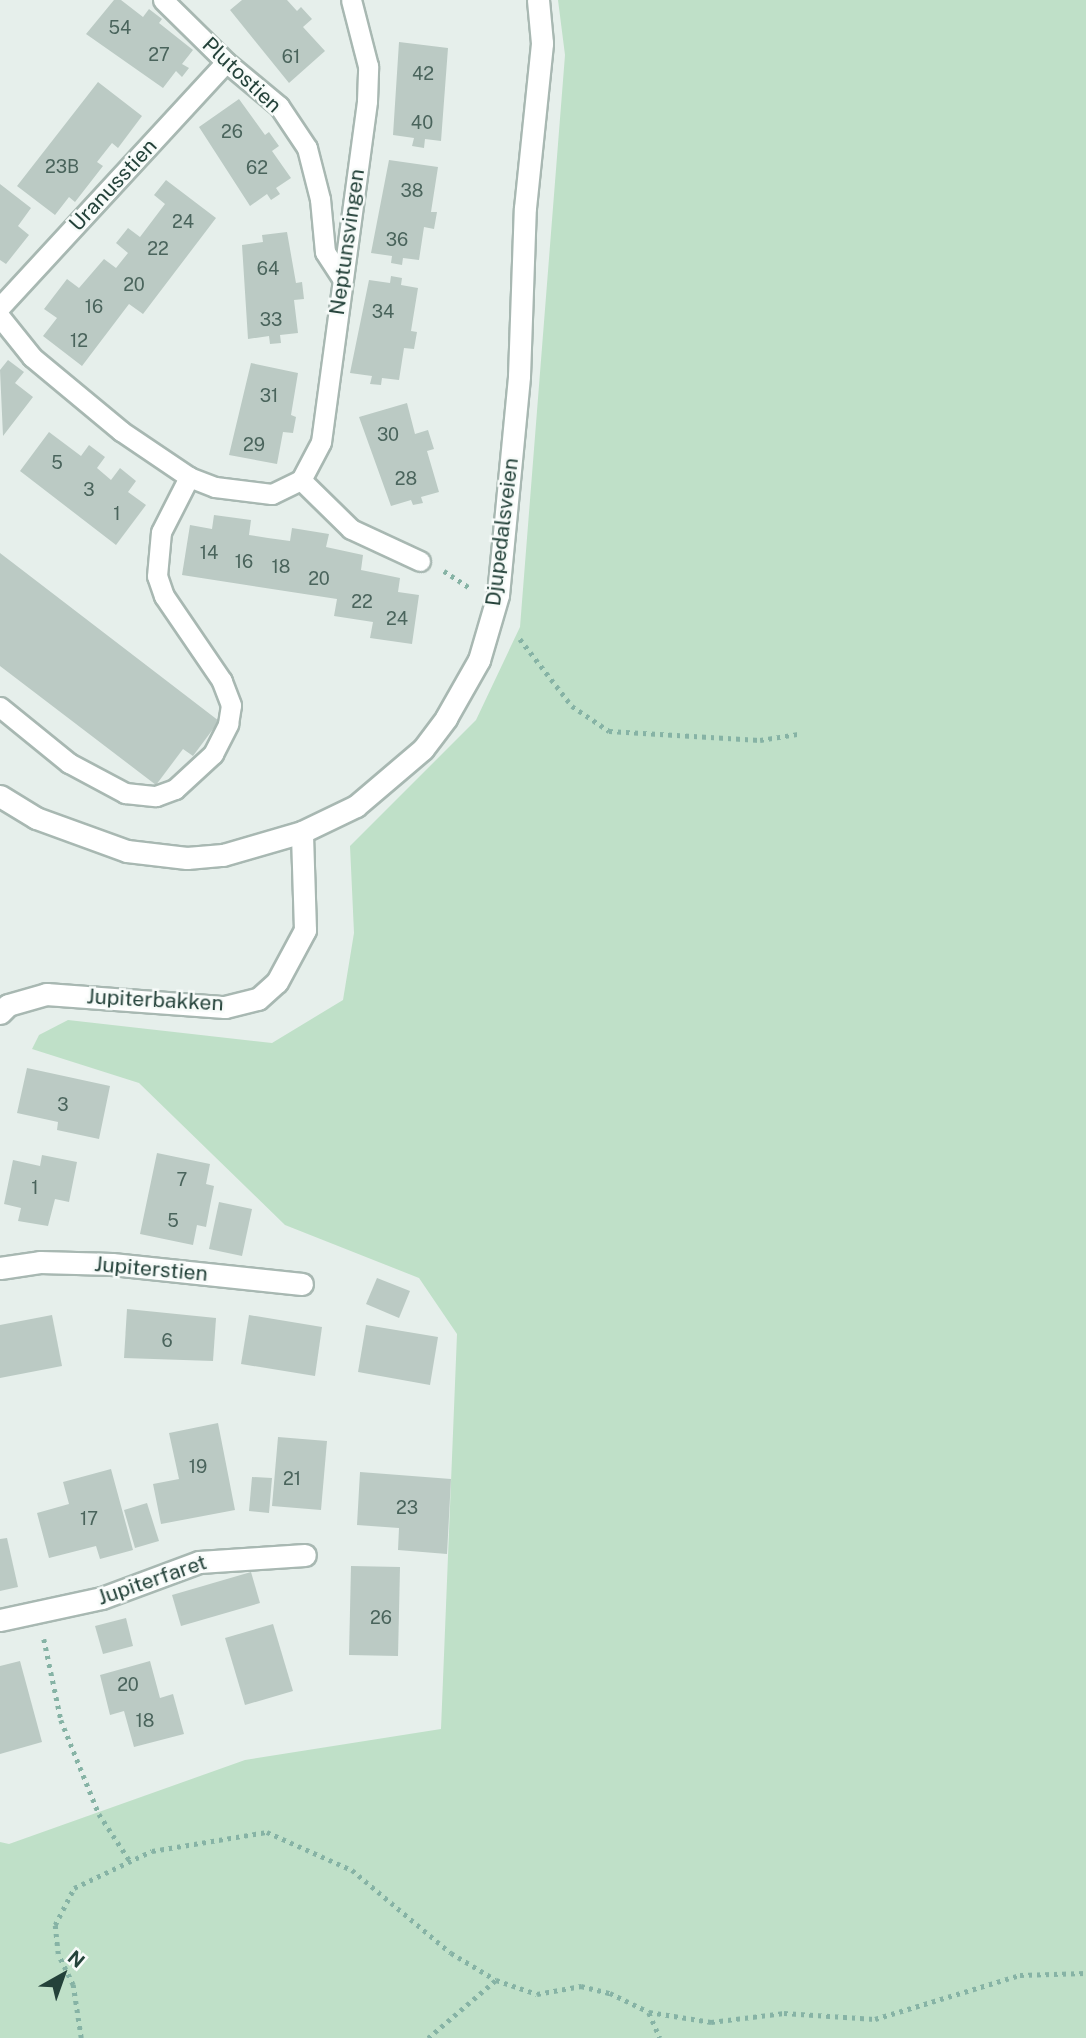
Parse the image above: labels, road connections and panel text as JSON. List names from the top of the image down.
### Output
{
  "streets": {
    "street": [
      "Djupedalsveien",
      "Jupiterbakken",
      "Jupiterstien",
      "Jupiterfaret"
    ],
    "lane": ["Plutostien", "Uranusstien", "Neptunsvingen"]
  },
  "crossings": [
    ["Plutostien", "Uranusstien"],
    ["Plutostien", "Neptunsvingen"],
    ["Djupedalsveien", "Jupiterbakken"]
  ],
  "house_numbers": [
    "54",
    "27",
    "61",
    "42",
    "40",
    "26",
    "23B",
    "62",
    "38",
    "24",
    "36",
    "22",
    "64",
    "20",
    "16",
    "34",
    "33",
    "12",
    "31",
    "30",
    "29",
    "5",
    "28",
    "3",
    "1",
    "14",
    "16",
    "18",
    "20",
    "22",
    "24",
    "3",
    "7",
    "1",
    "5",
    "6",
    "19",
    "21",
    "23",
    "17",
    "26",
    "20",
    "18"
  ],
  "north": "top right"
}
